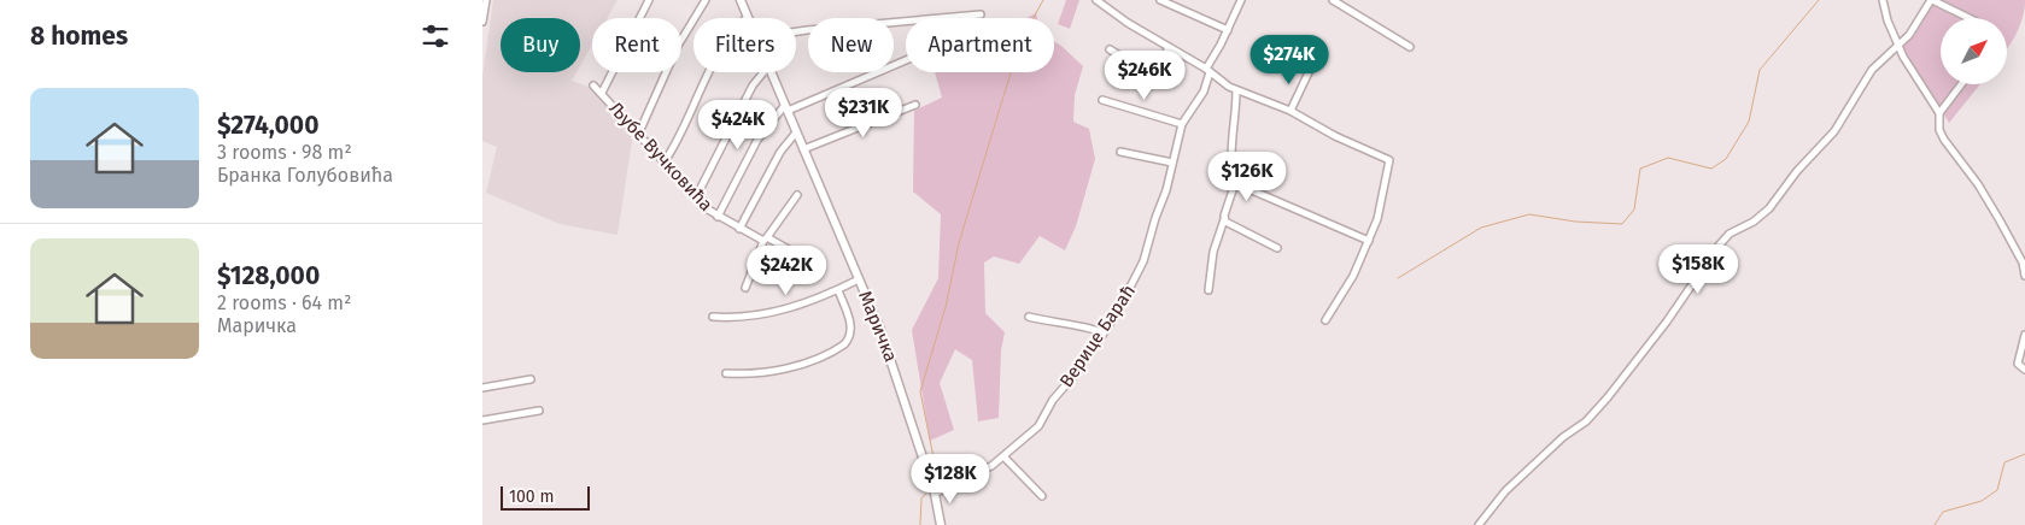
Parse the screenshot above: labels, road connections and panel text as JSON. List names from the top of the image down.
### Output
{
  "streets": {
    "street": ["Љубе Вучковића", "Маричка", "Верице Бараћ"]
  },
  "crossings": [
    ["Маричка", "Верице Бараћ"]
  ],
  "scale_bar": "100 m",
  "north": "top right",
  "page": {
    "heading": "8 homes",
    "chip": [
      "Buy",
      "Rent",
      "Filters",
      "New",
      "Apartment"
    ],
    "price": [
      "$274K",
      "$246K",
      "$231K",
      "$424K",
      "$126K",
      "$158K",
      "$242K",
      "$128K"
    ],
    "list": [
      {
        "name": "$274,000",
        "note": "3 rooms · 98 m² · Бранка Голубовића"
      },
      {
        "name": "$128,000",
        "note": "2 rooms · 64 m² · Маричка"
      }
    ],
    "scale": "100 m"
  }
}
